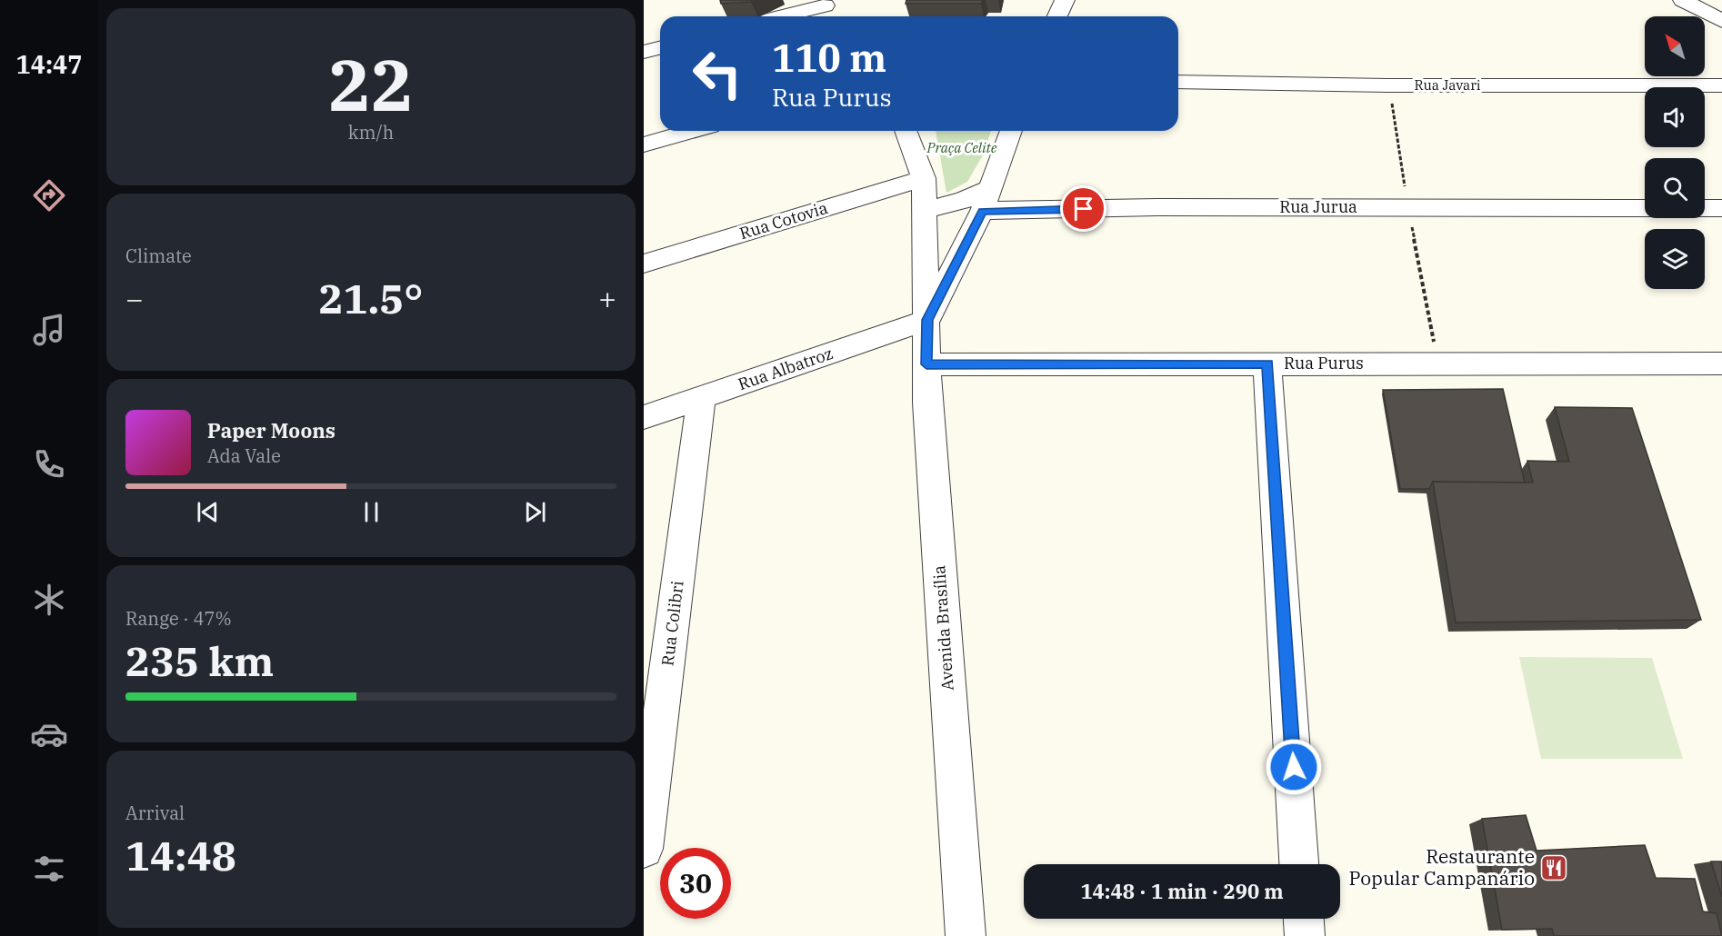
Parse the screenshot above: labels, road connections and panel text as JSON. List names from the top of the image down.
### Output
{
  "streets": {
    "street": [
      "Rua Javari",
      "Rua Jurua",
      "Rua Cotovia",
      "Rua Purus",
      "Rua Albatroz",
      "Rua Colibri",
      "Avenida Brasília"
    ]
  },
  "crossings": [
    ["Rua Jurua", "Avenida Brasília"],
    ["Rua Cotovia", "Avenida Brasília"],
    ["Rua Purus", "Avenida Brasília"],
    ["Rua Albatroz", "Rua Colibri"],
    ["Rua Albatroz", "Avenida Brasília"]
  ],
  "parks": ["Praça Celite"],
  "places": {
    "restaurant": ["Restaurante Popular Campanário"]
  },
  "north": "top left",
  "page": {
    "tabs": "14:47",
    "tile": [
      ["22", "km/h"],
      "Climate",
      ["Range · 47%", "235 km"],
      ["Arrival", "14:48"]
    ],
    "turn": ["110 m", "Rua Purus"],
    "heat": ["−", "21.5°", "+"],
    "song": ["Paper Moons", "Ada Vale"],
    "limit": "30",
    "trip": "14:48 · 1 min · 290 m"
  }
}
